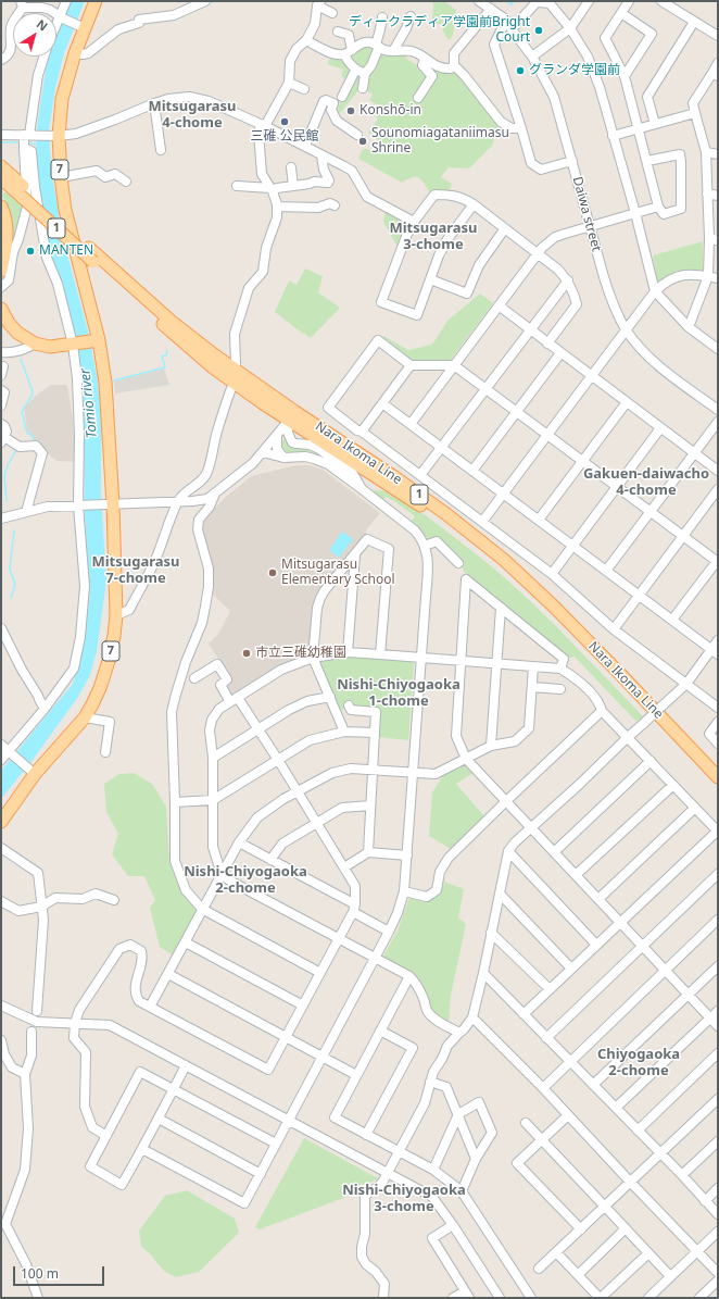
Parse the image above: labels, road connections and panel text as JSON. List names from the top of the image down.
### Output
{
  "streets": {
    "main road": ["7", "1", "Nara Ikoma Line"],
    "street": ["Daiwa street"]
  },
  "districts": [
    "Mitsugarasu 4-chome",
    "Mitsugarasu 3-chome",
    "Gakuen-daiwacho 4-chome",
    "Mitsugarasu 7-chome",
    "Nishi-Chiyogaoka 1-chome",
    "Nishi-Chiyogaoka 2-chome",
    "Chiyogaoka 2-chome",
    "Nishi-Chiyogaoka 3-chome"
  ],
  "water": ["Tomio river"],
  "places": [
    "ディークラディア学園前Bright Court",
    "グランダ学園前",
    "Konshō-in",
    "三碓 公民館",
    "Sounomiagataniimasu Shrine",
    "MANTEN",
    "Mitsugarasu Elementary School",
    "市立三碓幼稚園"
  ],
  "scale_bar": "100 m",
  "north": "top right"
}
